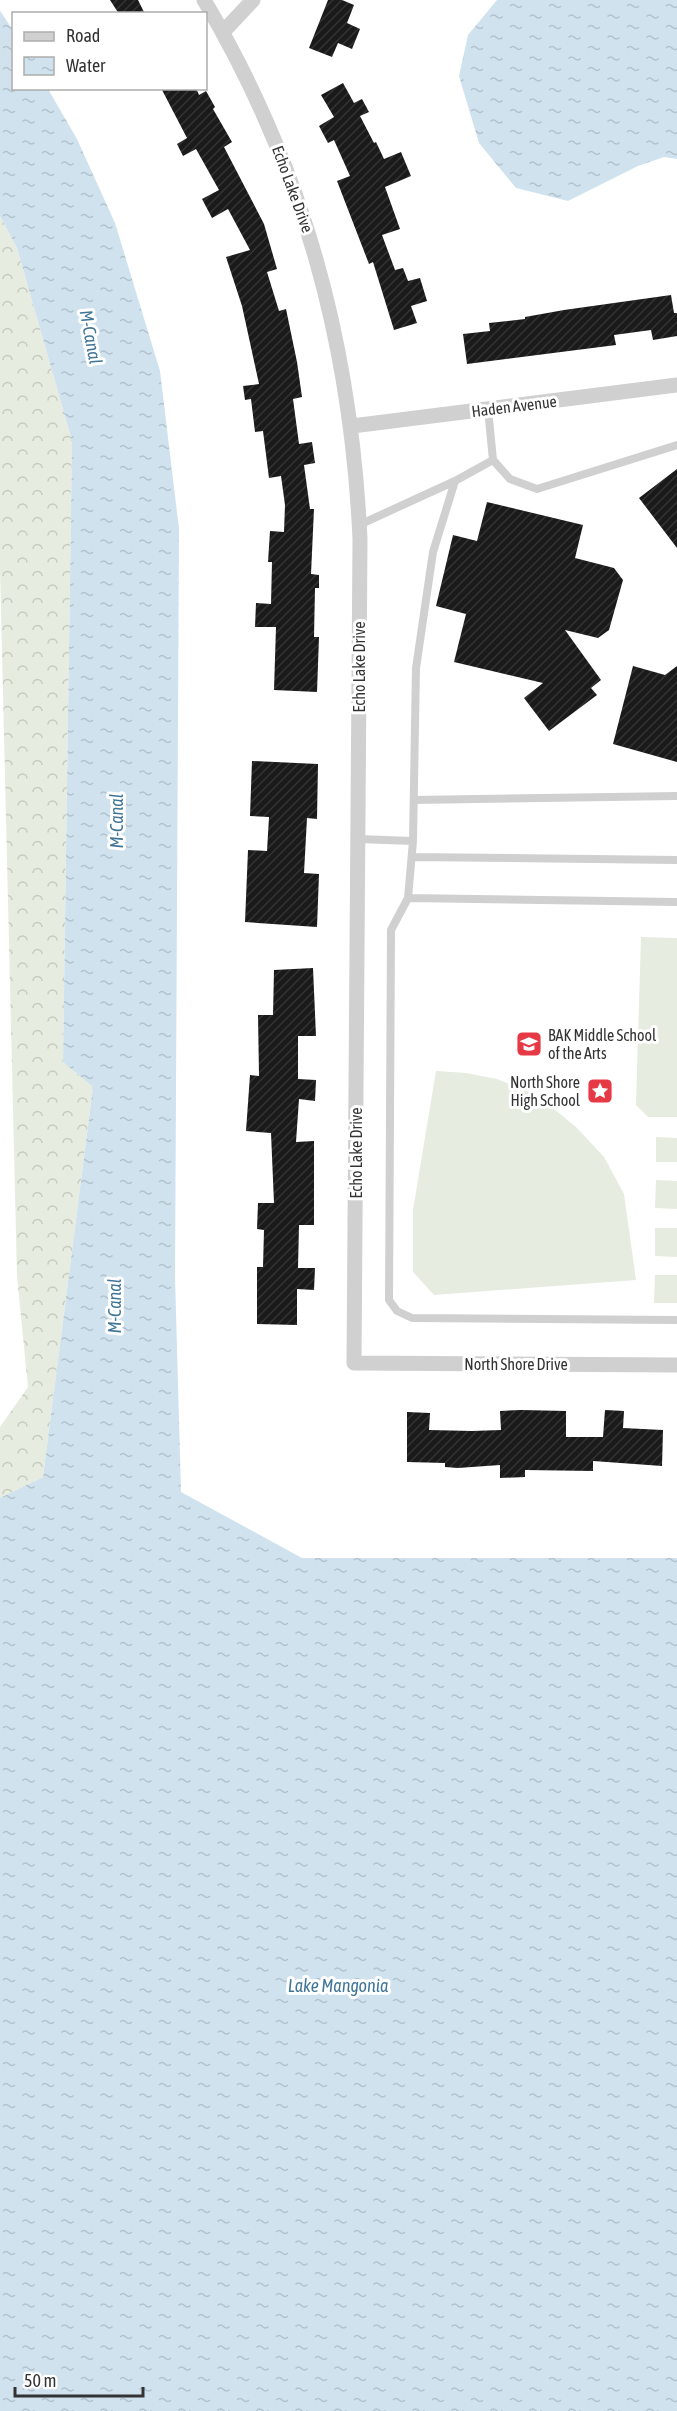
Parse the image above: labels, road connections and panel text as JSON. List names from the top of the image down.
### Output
{
  "streets": {
    "street": ["Echo Lake Drive", "Haden Avenue", "North Shore Drive"]
  },
  "crossings": [
    ["Echo Lake Drive", "Haden Avenue"],
    ["Echo Lake Drive", "North Shore Drive"]
  ],
  "water": ["M-Canal", "Lake Mangonia"],
  "places": {
    "school or university": ["BAK Middle School of the Arts"],
    "place": ["North Shore High School"]
  },
  "legend": ["Road", "Water"],
  "scale_bar": "50 m"
}
